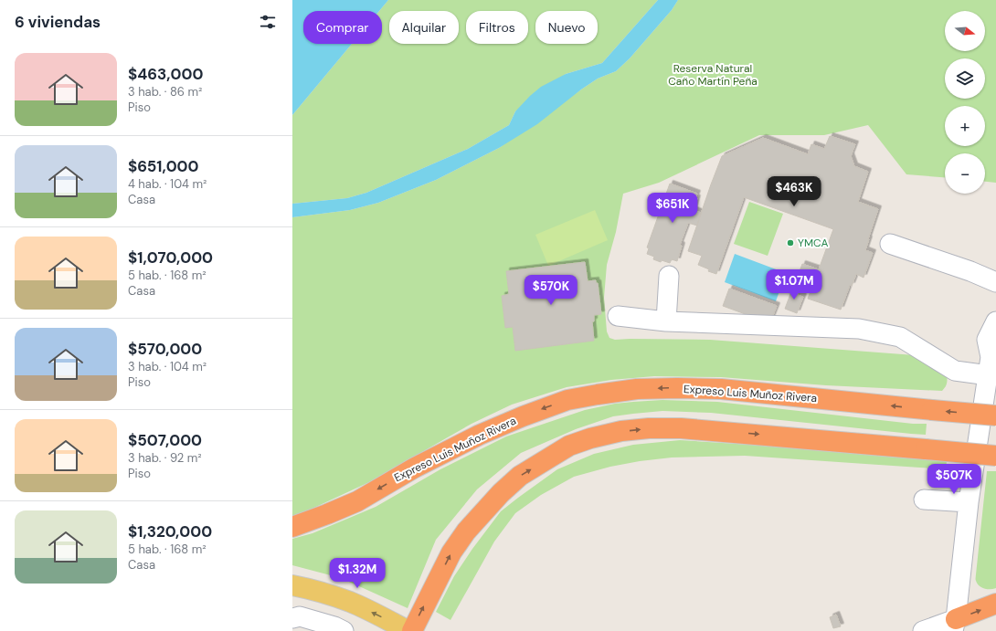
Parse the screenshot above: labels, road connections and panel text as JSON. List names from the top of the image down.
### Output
{
  "streets": {
    "highway": ["Expreso Luis Muñoz Rivera"]
  },
  "one_way": ["Expreso Luis Muñoz Rivera"],
  "parks": ["Reserva Natural Caño Martín Peña"],
  "places": ["YMCA"],
  "north": "right",
  "page": {
    "heading": "6 viviendas",
    "map_buttons": ["+", "−"],
    "chip": [
      "Comprar",
      "Alquilar",
      "Filtros",
      "Nuevo"
    ],
    "list": [
      {
        "name": "$463,000",
        "note": "3 hab. · 86 m² · Piso"
      },
      {
        "name": "$651,000",
        "note": "4 hab. · 104 m² · Casa"
      },
      {
        "name": "$1,070,000",
        "note": "5 hab. · 168 m² · Casa"
      },
      {
        "name": "$570,000",
        "note": "3 hab. · 104 m² · Piso"
      },
      {
        "name": "$507,000",
        "note": "3 hab. · 92 m² · Piso"
      },
      {
        "name": "$1,320,000",
        "note": "5 hab. · 168 m² · Casa"
      }
    ],
    "price": [
      "$463K",
      "$651K",
      "$1.07M",
      "$570K",
      "$507K",
      "$1.32M"
    ]
  }
}
